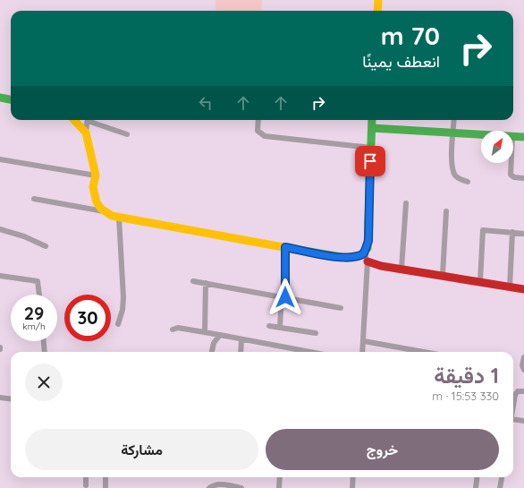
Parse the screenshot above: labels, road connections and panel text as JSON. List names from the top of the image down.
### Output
{
  "north": "top right",
  "page": {
    "turn": ["70 m", "انعطف يمينًا"],
    "speed": "29 km/h",
    "limit": "30",
    "heading": ["1 دقيقة", "330 m · 15:53"],
    "buttons": ["خروج", "مشاركة"]
  }
}
